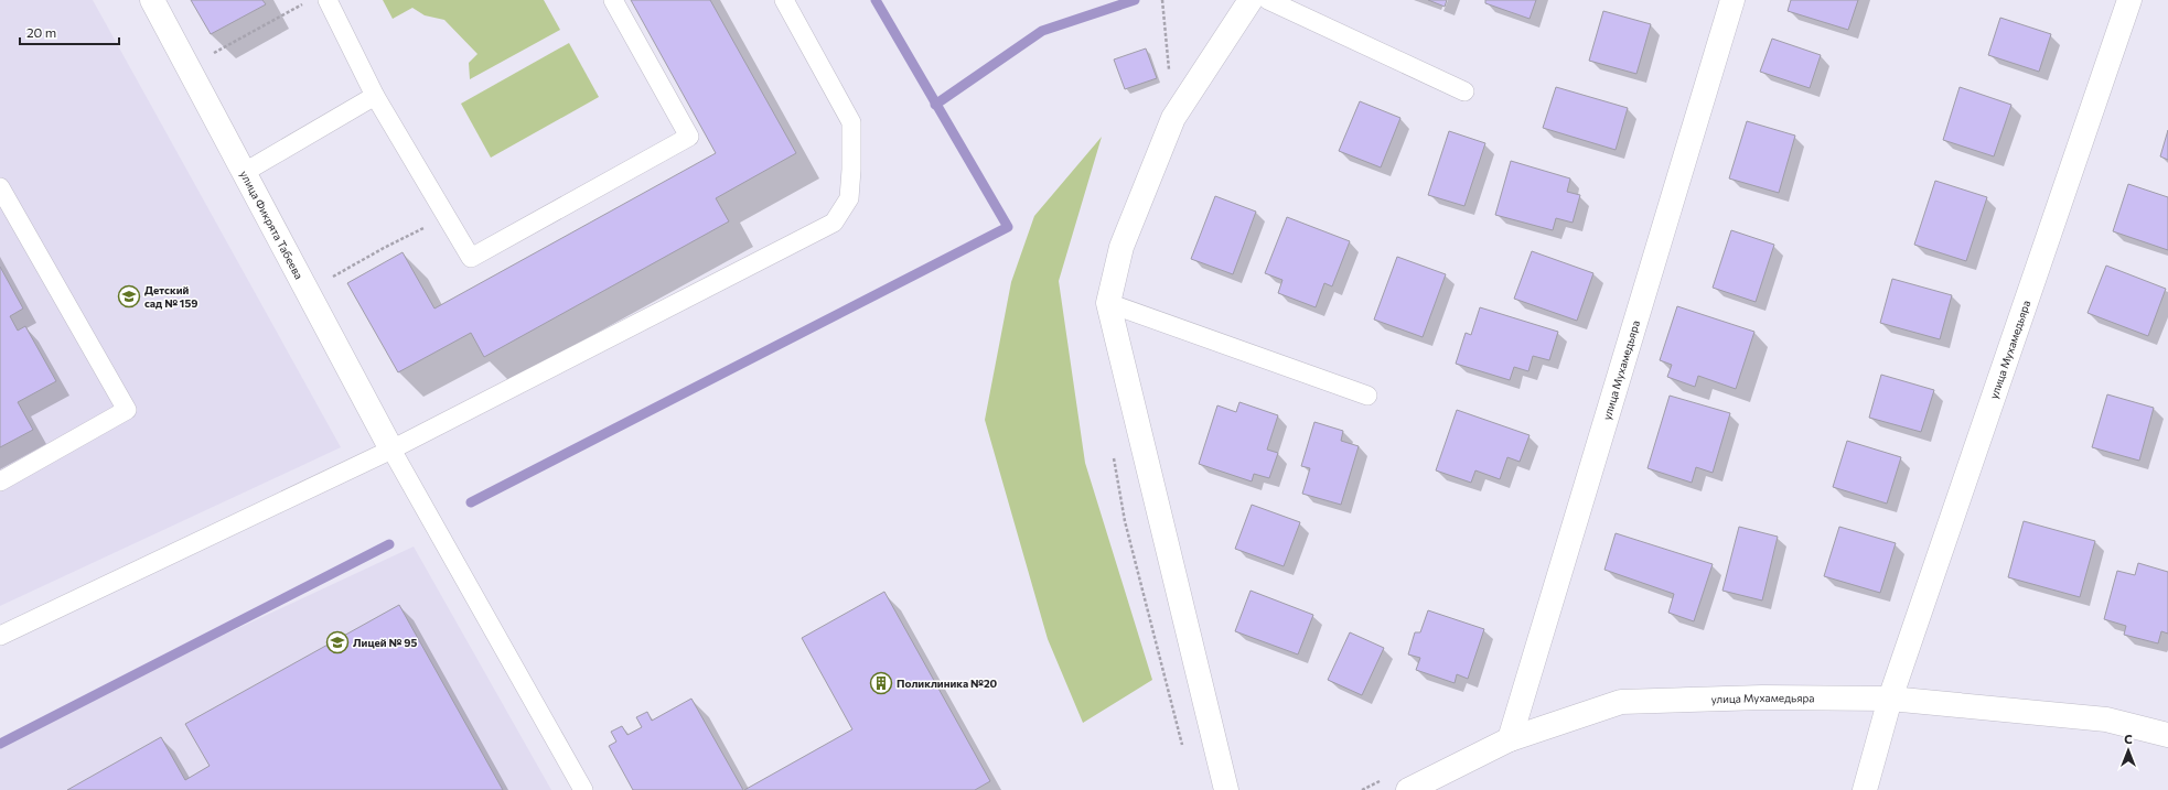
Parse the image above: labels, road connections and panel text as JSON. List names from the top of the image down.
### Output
{
  "streets": {
    "street": ["улица Фикрята Табеева", "улица Мухамедьяра"]
  },
  "places": {
    "school or university": ["Детский сад № 159", "Лицей № 95"],
    "building": ["Поликлиника №20"]
  },
  "scale_bar": "20 m",
  "north": "top"
}
